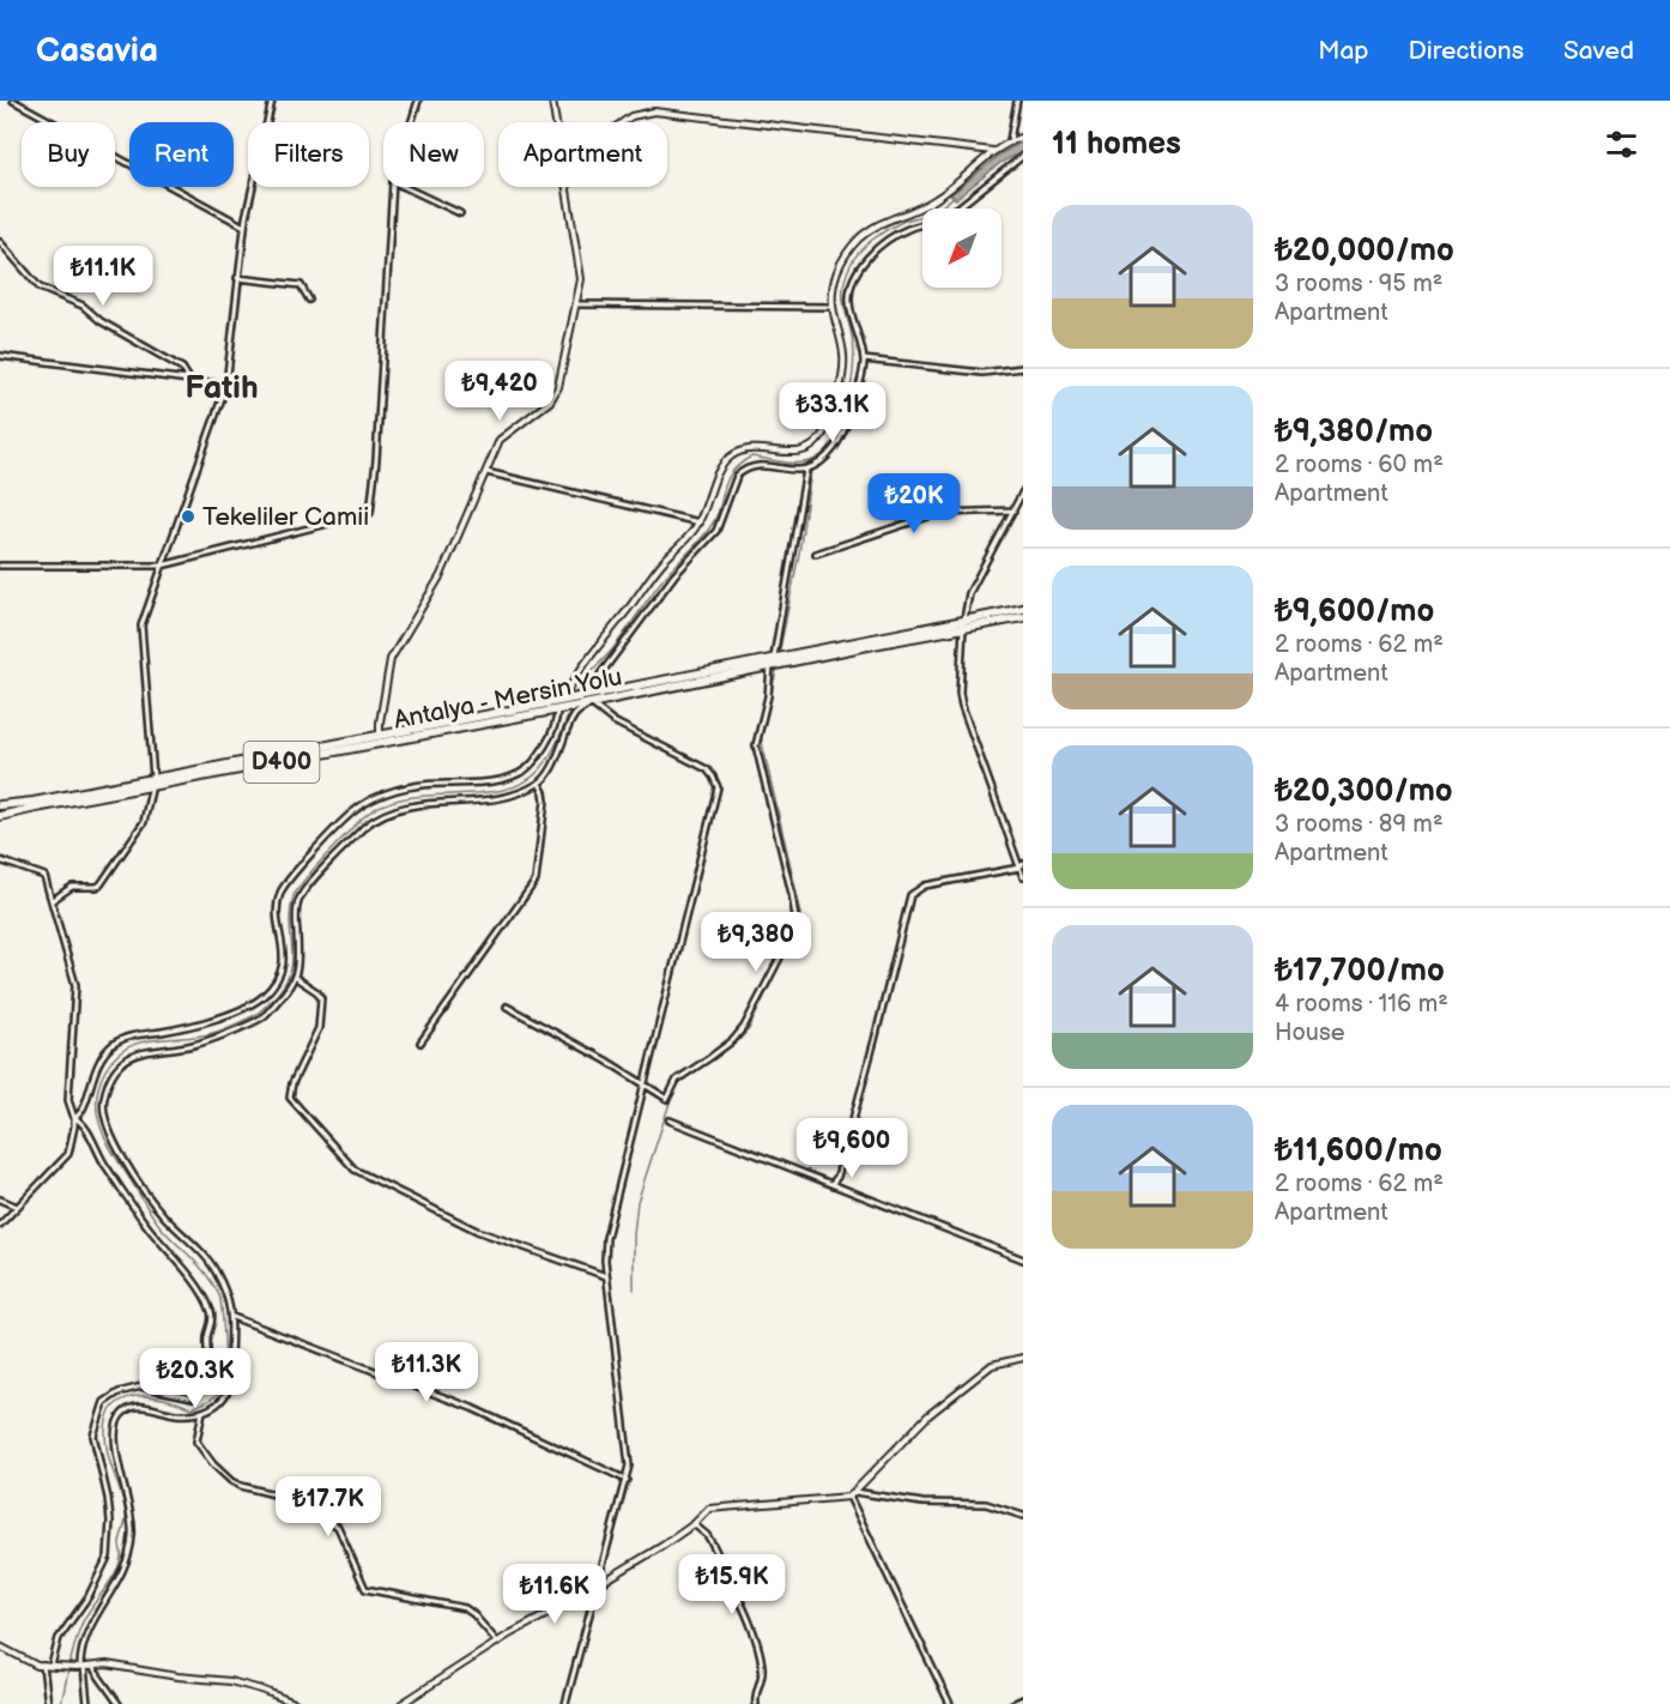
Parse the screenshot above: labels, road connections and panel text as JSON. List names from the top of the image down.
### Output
{
  "streets": {
    "highway": ["Antalya - Mersin Yolu", "D400"]
  },
  "districts": ["Fatih"],
  "places": ["Tekeliler Camii"],
  "north": "bottom left",
  "page": {
    "header": "Casavia",
    "nav": ["Map", "Directions", "Saved"],
    "heading": "11 homes",
    "chip": [
      "Buy",
      "Rent",
      "Filters",
      "New",
      "Apartment"
    ],
    "list": [
      {
        "name": "₺20,000/mo",
        "note": "3 rooms · 95 m² · Apartment"
      },
      {
        "name": "₺9,380/mo",
        "note": "2 rooms · 60 m² · Apartment"
      },
      {
        "name": "₺9,600/mo",
        "note": "2 rooms · 62 m² · Apartment"
      },
      {
        "name": "₺20,300/mo",
        "note": "3 rooms · 89 m² · Apartment"
      },
      {
        "name": "₺17,700/mo",
        "note": "4 rooms · 116 m² · House"
      },
      {
        "name": "₺11,600/mo",
        "note": "2 rooms · 62 m² · Apartment"
      }
    ],
    "price": [
      "₺11.1K",
      "₺9,420",
      "₺33.1K",
      "₺20K",
      "₺9,380",
      "₺9,600",
      "₺11.3K",
      "₺20.3K",
      "₺17.7K",
      "₺15.9K",
      "₺11.6K"
    ]
  }
}
